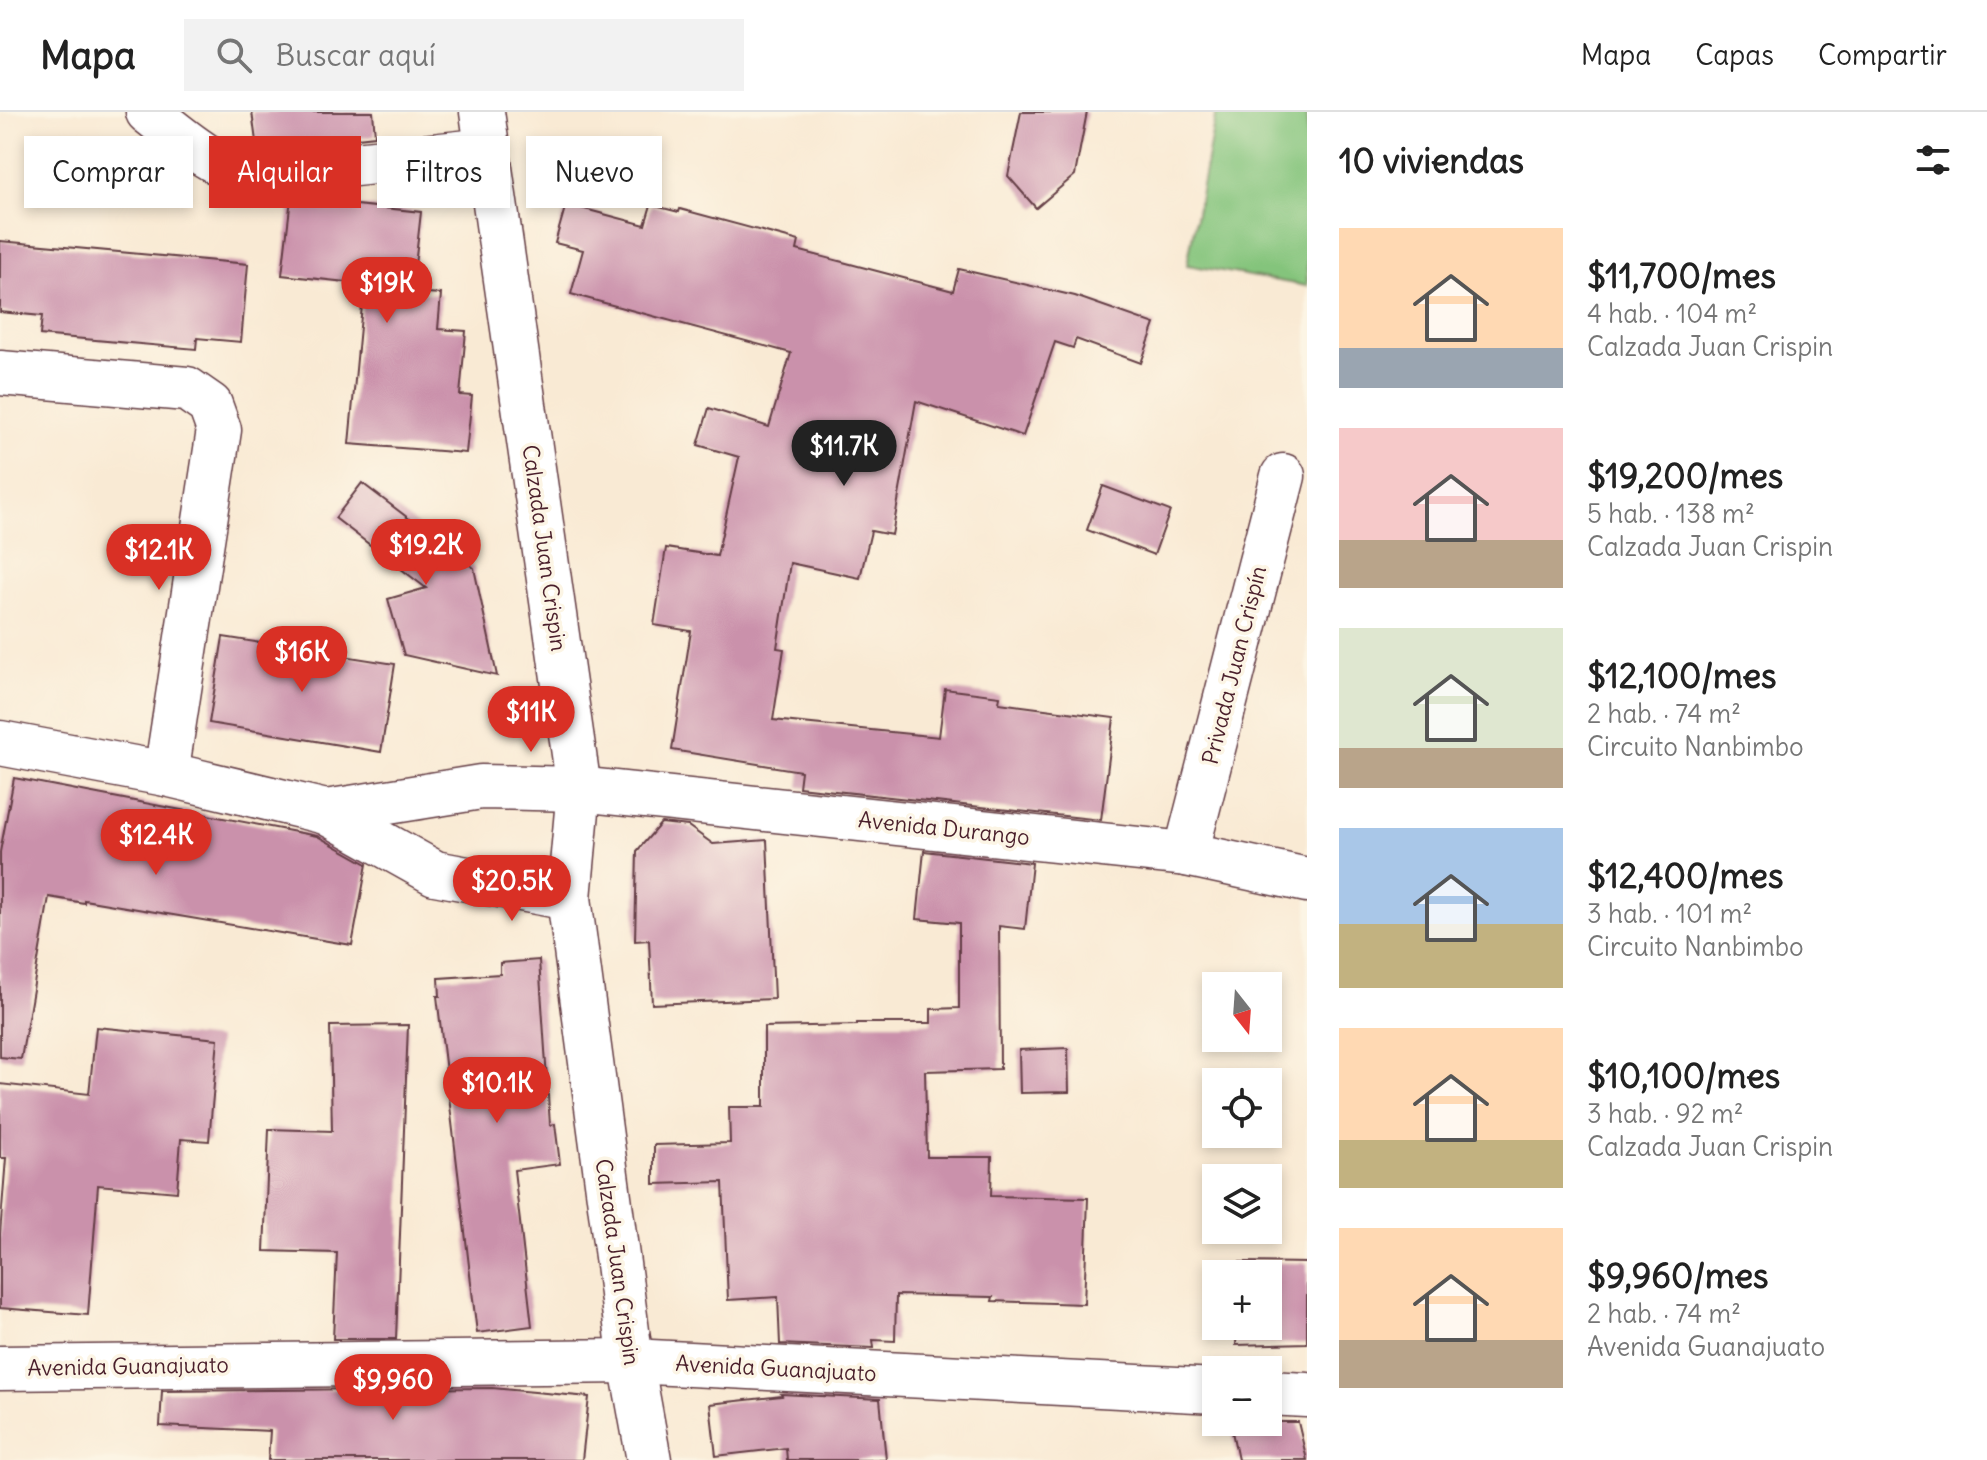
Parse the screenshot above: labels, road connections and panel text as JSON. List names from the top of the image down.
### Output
{
  "streets": {
    "street": [
      "Calzada Juan Crispin",
      "Privada Juan Crispín",
      "Avenida Durango",
      "Avenida Guanajuato"
    ]
  },
  "crossings": [
    ["Calzada Juan Crispin", "Avenida Durango"],
    ["Calzada Juan Crispin", "Avenida Guanajuato"],
    ["Privada Juan Crispín", "Avenida Durango"]
  ],
  "north": "bottom",
  "page": {
    "header": "Mapa",
    "search": "Buscar aquí",
    "nav": ["Mapa", "Capas", "Compartir"],
    "heading": "10 viviendas",
    "chip": [
      "Comprar",
      "Alquilar",
      "Filtros",
      "Nuevo"
    ],
    "list": [
      {
        "name": "$11,700/mes",
        "note": "4 hab. · 104 m² · Calzada Juan Crispin"
      },
      {
        "name": "$19,200/mes",
        "note": "5 hab. · 138 m² · Calzada Juan Crispin"
      },
      {
        "name": "$12,100/mes",
        "note": "2 hab. · 74 m² · Circuito Nanbimbo"
      },
      {
        "name": "$12,400/mes",
        "note": "3 hab. · 101 m² · Circuito Nanbimbo"
      },
      {
        "name": "$10,100/mes",
        "note": "3 hab. · 92 m² · Calzada Juan Crispin"
      },
      {
        "name": "$9,960/mes",
        "note": "2 hab. · 74 m² · Avenida Guanajuato"
      }
    ],
    "price": [
      "$19K",
      "$11.7K",
      "$19.2K",
      "$12.1K",
      "$16K",
      "$11K",
      "$12.4K",
      "$20.5K",
      "$10.1K",
      "$9,960"
    ],
    "map_buttons": ["+", "−"]
  }
}
